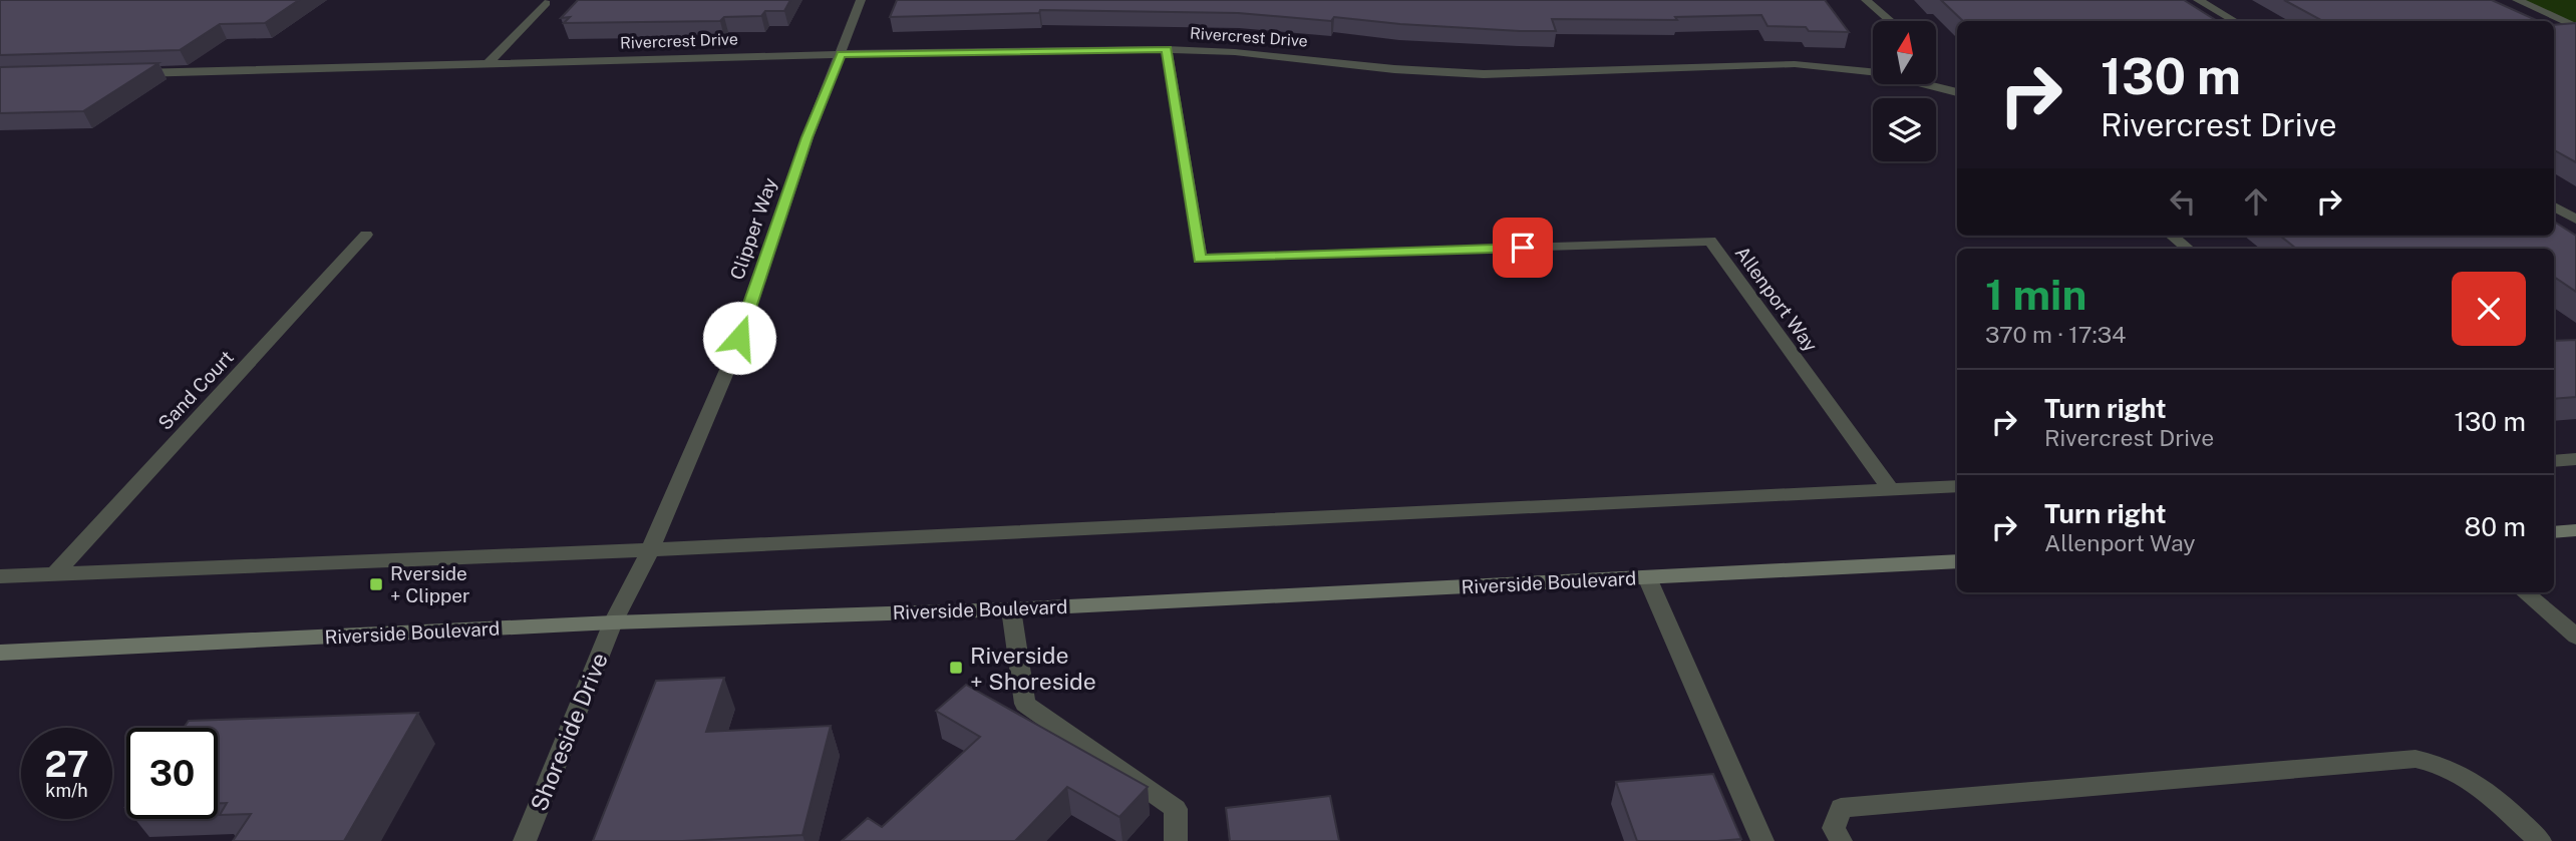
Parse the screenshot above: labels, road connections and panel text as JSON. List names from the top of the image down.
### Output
{
  "streets": {
    "main road": ["Riverside Boulevard"],
    "street": [
      "Rivercrest Drive",
      "Clipper Way",
      "Allenport Way",
      "Sand Court",
      "Shoreside Drive"
    ]
  },
  "crossings": [
    ["Rivercrest Drive", "Clipper Way"],
    ["Rivercrest Drive", "Allenport Way"],
    ["Clipper Way", "Riverside Boulevard"],
    ["Clipper Way", "Shoreside Drive"],
    ["Riverside Boulevard", "Shoreside Drive"]
  ],
  "places": {
    "transit": ["Rverside + Clipper", "Riverside + Shoreside"]
  },
  "north": "top",
  "page": {
    "turn": ["130 m", "Rivercrest Drive"],
    "heading": ["1 min", "370 m · 17:34"],
    "list": [
      {
        "name": "Turn right",
        "note": "Rivercrest Drive",
        "value": "130 m"
      },
      {
        "name": "Turn right",
        "note": "Allenport Way",
        "value": "80 m"
      }
    ],
    "speed": "27 km/h",
    "limit": "30"
  }
}
